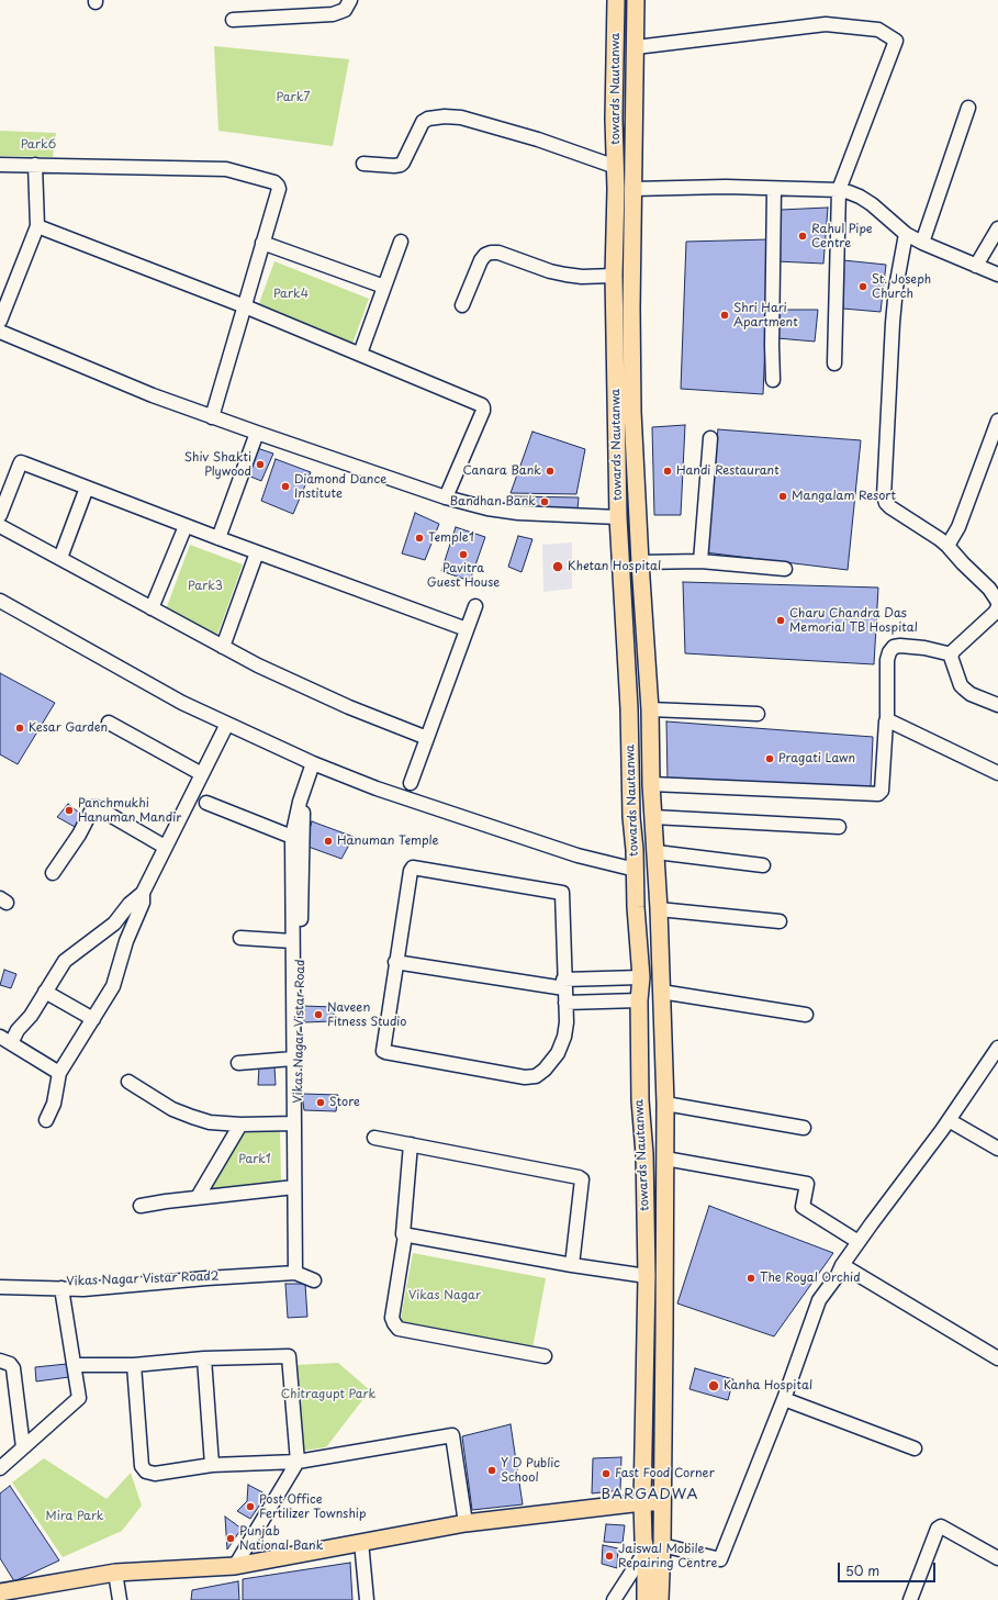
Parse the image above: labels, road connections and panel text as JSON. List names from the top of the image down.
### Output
{
  "streets": {
    "main road": ["towards Nautanwa"],
    "street": ["Vikas Nagar Vistar Road", "Vikas Nagar Vistar Road2"]
  },
  "crossings": [
    ["Vikas Nagar Vistar Road", "Vikas Nagar Vistar Road2"]
  ],
  "districts": ["BARGADWA"],
  "parks": [
    "Park7",
    "Park6",
    "Park4",
    "Park3",
    "Park1",
    "Vikas Nagar",
    "Chitragupt Park",
    "Mira Park"
  ],
  "places": [
    "Rahul Pipe Centre",
    "St. Joseph Church",
    "Shri Hari Apartment",
    "Shiv Shakti Plywood",
    "Canara Bank",
    "Handi Restaurant",
    "Diamond Dance Institute",
    "Mangalam Resort",
    "Bandhan Bank",
    "Temple1",
    "Pavitra Guest House",
    "Khetan Hospital",
    "Charu Chandra Das Memorial TB Hospital",
    "Kesar Garden",
    "Pragati Lawn",
    "Panchmukhi Hanuman Mandir",
    "Hanuman Temple",
    "Naveen Fitness Studio",
    "Store",
    "The Royal Orchid",
    "Kanha Hospital",
    "Y D Public School",
    "Fast Food Corner",
    "Post Office Fertilizer Township",
    "Punjab National Bank",
    "Jaiswal Mobile Repairing Centre"
  ],
  "scale_bar": "50 m"
}
